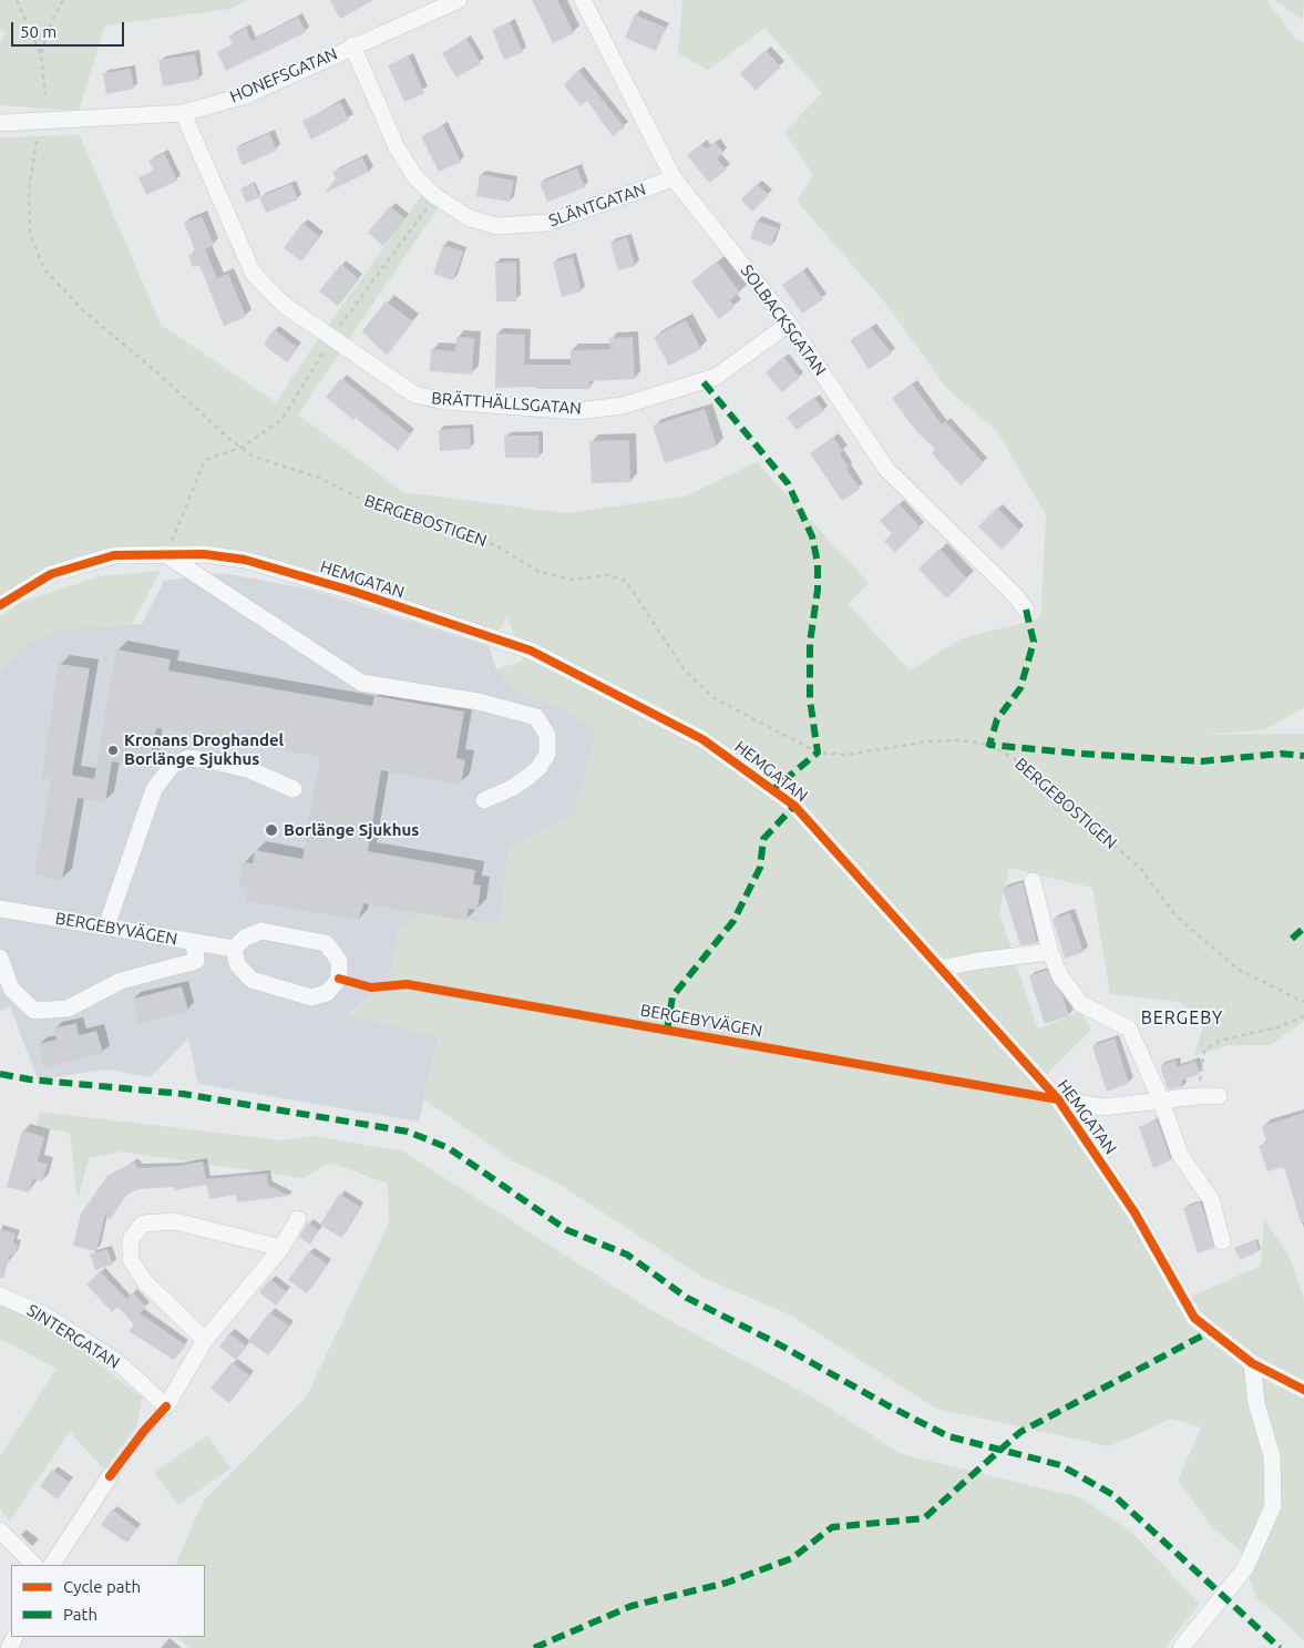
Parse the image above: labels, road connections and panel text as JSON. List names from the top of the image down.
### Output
{
  "streets": {
    "street": [
      "HONEFSGATAN",
      "SLÄNTGATAN",
      "SOLBACKSGATAN",
      "BRÄTTHÄLLSGATAN",
      "HEMGATAN",
      "BERGEBYVÄGEN",
      "SINTERGATAN"
    ],
    "path": ["BERGEBOSTIGEN"]
  },
  "crossings": [
    ["HONEFSGATAN", "SLÄNTGATAN"],
    ["HONEFSGATAN", "BRÄTTHÄLLSGATAN"],
    ["SLÄNTGATAN", "SOLBACKSGATAN"],
    ["SOLBACKSGATAN", "BRÄTTHÄLLSGATAN"]
  ],
  "districts": ["BERGEBY"],
  "places": ["Kronans Droghandel Borlänge Sjukhus", "Borlänge Sjukhus"],
  "legend": ["Cycle path", "Path"],
  "scale_bar": "50 m"
}
